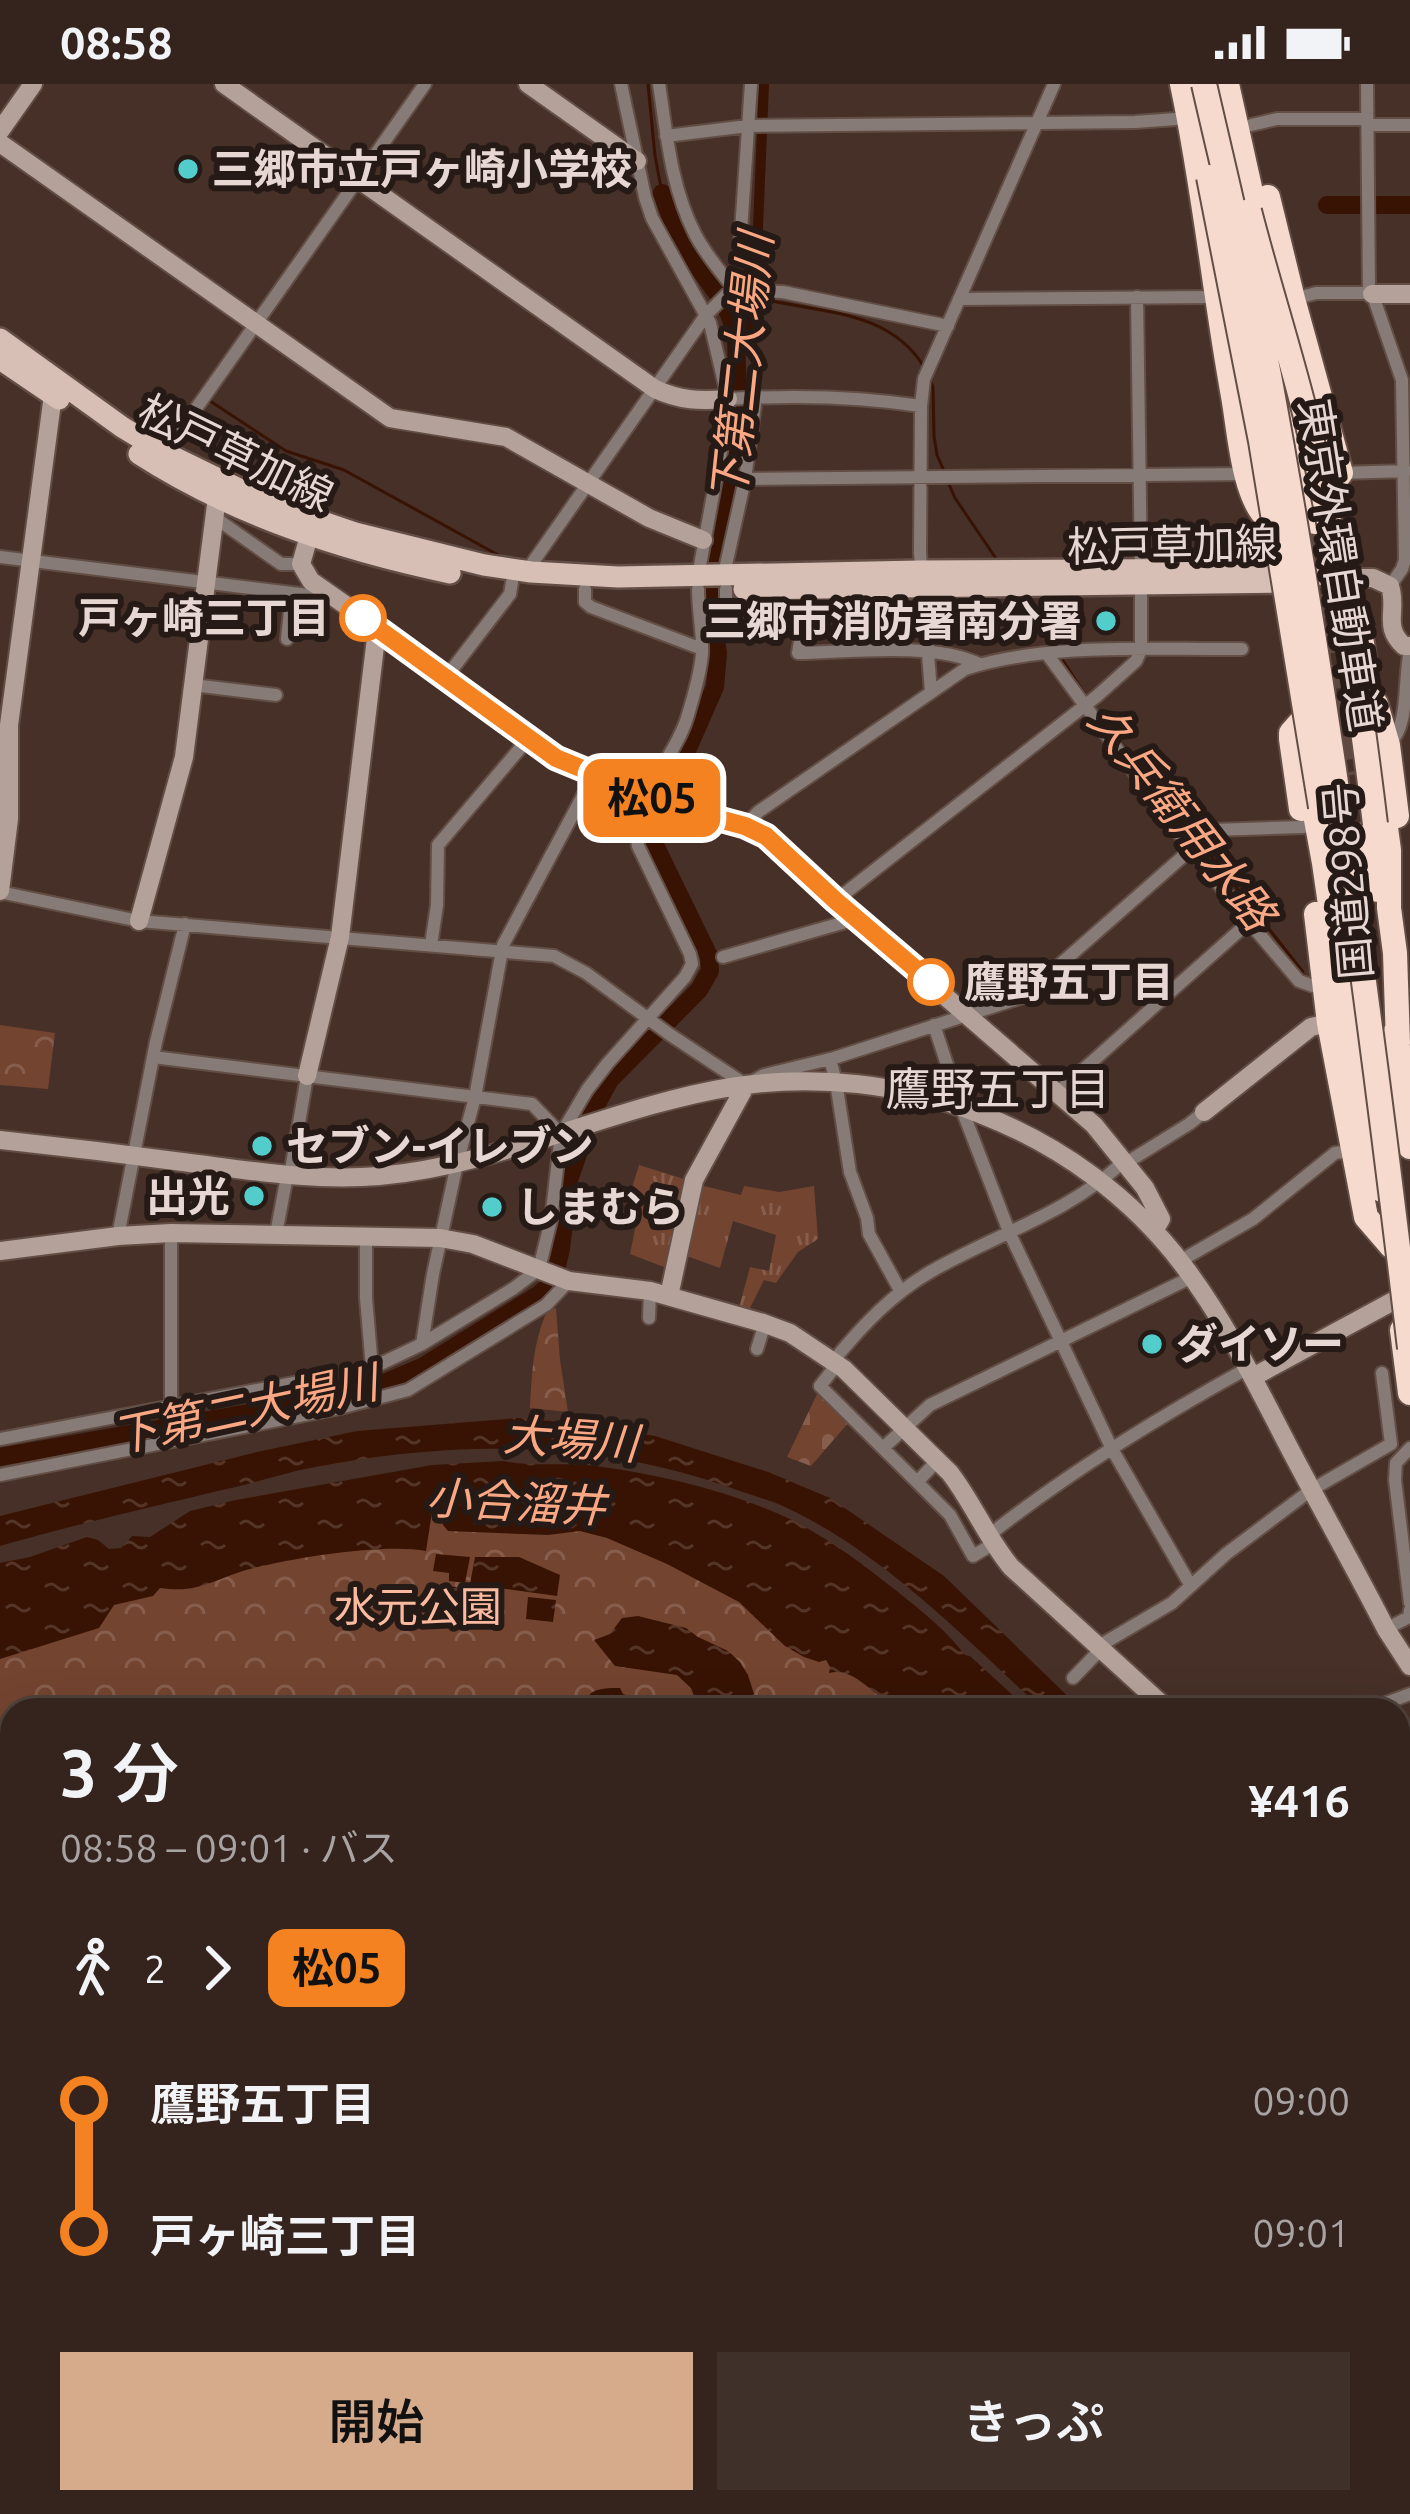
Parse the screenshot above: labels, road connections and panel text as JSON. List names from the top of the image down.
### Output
{
  "streets": {
    "highway": ["東京外環自動車道", "国道298号"],
    "main road": ["松戸草加線"]
  },
  "crossings": [
    ["松戸草加線", "国道298号"]
  ],
  "districts": ["鷹野五丁目"],
  "water": [
    "下第二大場川",
    "久兵衛用水路",
    "大場川",
    "小合溜井"
  ],
  "parks": ["水元公園"],
  "places": [
    "三郷市立戸ヶ崎小学校",
    "戸ヶ崎三丁目",
    "三郷市消防署南分署",
    "鷹野五丁目",
    "セブン-イレブン",
    "出光",
    "しまむら",
    "ダイソー"
  ],
  "lines": ["bus line 松05"],
  "page": {
    "status": "08:58",
    "on_map": "松05",
    "heading": ["3 分", "08:58 – 09:01 · バス", "¥416"],
    "legs": ["2", "松05"],
    "list": [
      {
        "name": "鷹野五丁目",
        "value": "09:00"
      },
      {
        "name": "戸ヶ崎三丁目",
        "value": "09:01"
      }
    ],
    "buttons": ["開始", "きっぷ"]
  }
}
